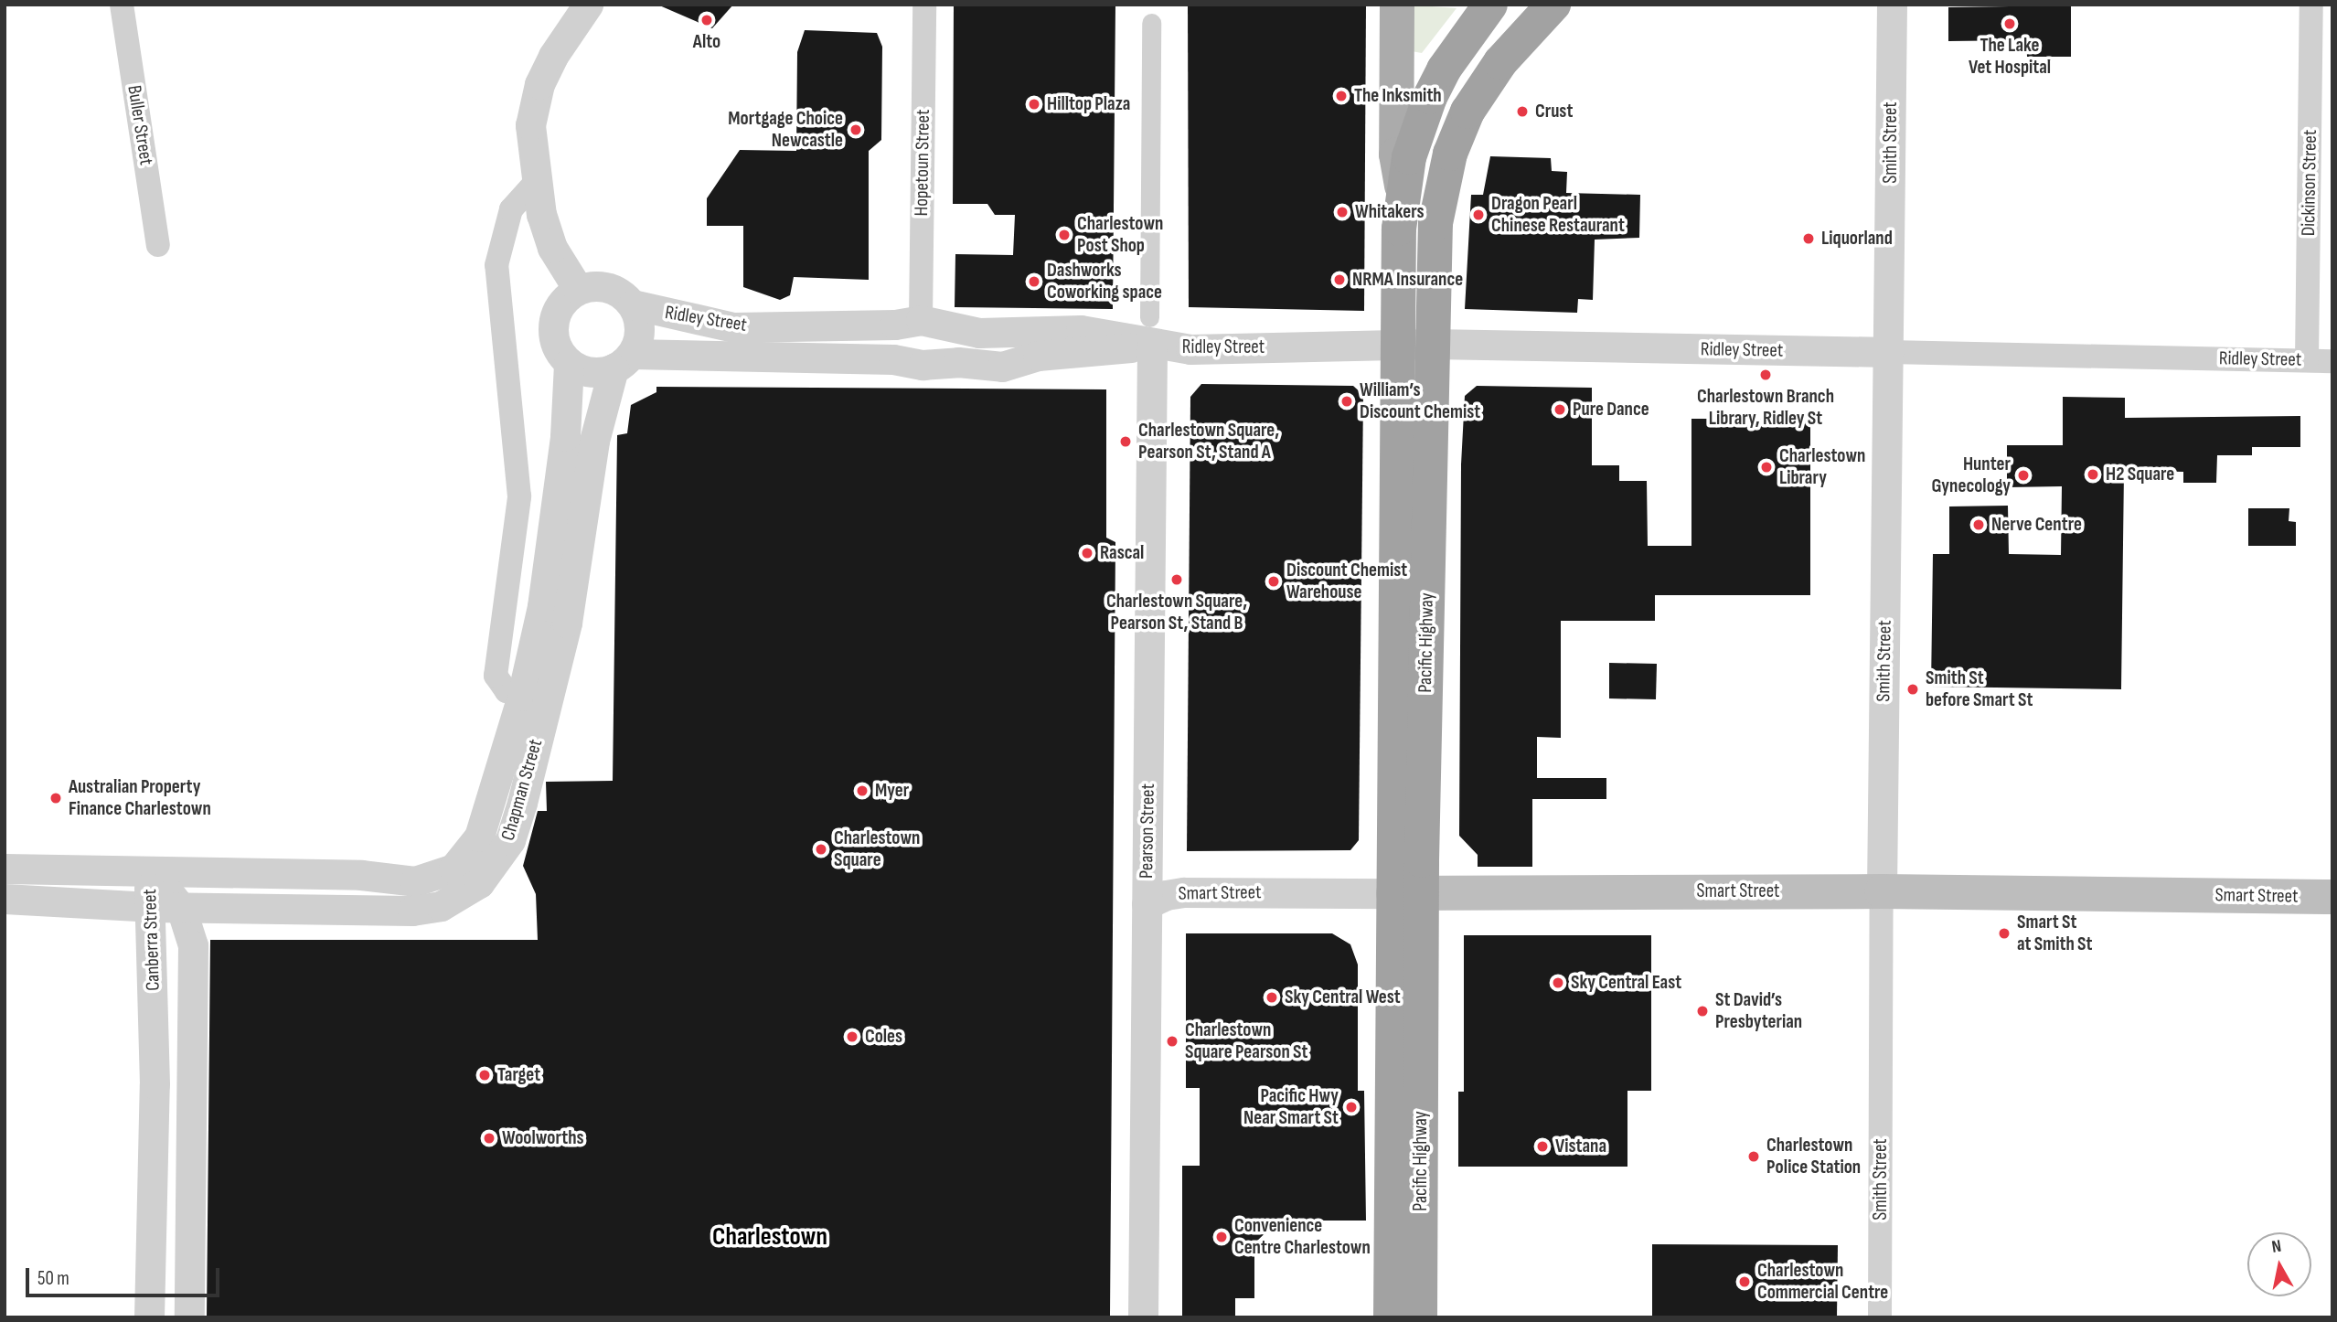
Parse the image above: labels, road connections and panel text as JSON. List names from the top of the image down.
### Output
{
  "streets": {
    "highway": ["Pacific Highway"],
    "main road": ["Smart Street"],
    "street": [
      "Buller Street",
      "Smith Street",
      "Hopetoun Street",
      "Dickinson Street",
      "Ridley Street",
      "Chapman Street",
      "Pearson Street",
      "Canberra Street"
    ]
  },
  "crossings": [
    ["Smith Street", "Ridley Street"],
    ["Smith Street", "Smart Street"],
    ["Hopetoun Street", "Ridley Street"],
    ["Dickinson Street", "Ridley Street"],
    ["Ridley Street", "Pacific Highway"],
    ["Ridley Street", "Chapman Street"],
    ["Ridley Street", "Pearson Street"],
    ["Pacific Highway", "Smart Street"],
    ["Chapman Street", "Canberra Street"],
    ["Pearson Street", "Smart Street"]
  ],
  "districts": ["Charlestown"],
  "places": [
    "Alto",
    "The Lake Vet Hospital",
    "The Inksmith",
    "Hilltop Plaza",
    "Crust",
    "Mortgage Choice Newcastle",
    "Whitakers",
    "Dragon Pearl Chinese Restaurant",
    "Charlestown Post Shop",
    "Liquorland",
    "NRMA Insurance",
    "Dashworks Coworking space",
    "Charlestown Branch Library, Ridley St",
    "William’s Discount Chemist",
    "Pure Dance",
    "Charlestown Square, Pearson St, Stand A",
    "Charlestown Library",
    "H2 Square",
    "Hunter Gynecology",
    "Nerve Centre",
    "Rascal",
    "Charlestown Square, Pearson St, Stand B",
    "Discount Chemist Warehouse",
    "Smith St before Smart St",
    "Myer",
    "Australian Property Finance Charlestown",
    "Charlestown Square",
    "Smart St at Smith St",
    "Sky Central East",
    "Sky Central West",
    "St David’s Presbyterian",
    "Coles",
    "Charlestown Square Pearson St",
    "Target",
    "Pacific Hwy Near Smart St",
    "Woolworths",
    "Vistana",
    "Charlestown Police Station",
    "Convenience Centre Charlestown",
    "Charlestown Commercial Centre"
  ],
  "scale_bar": "50 m",
  "north": "top"
}
